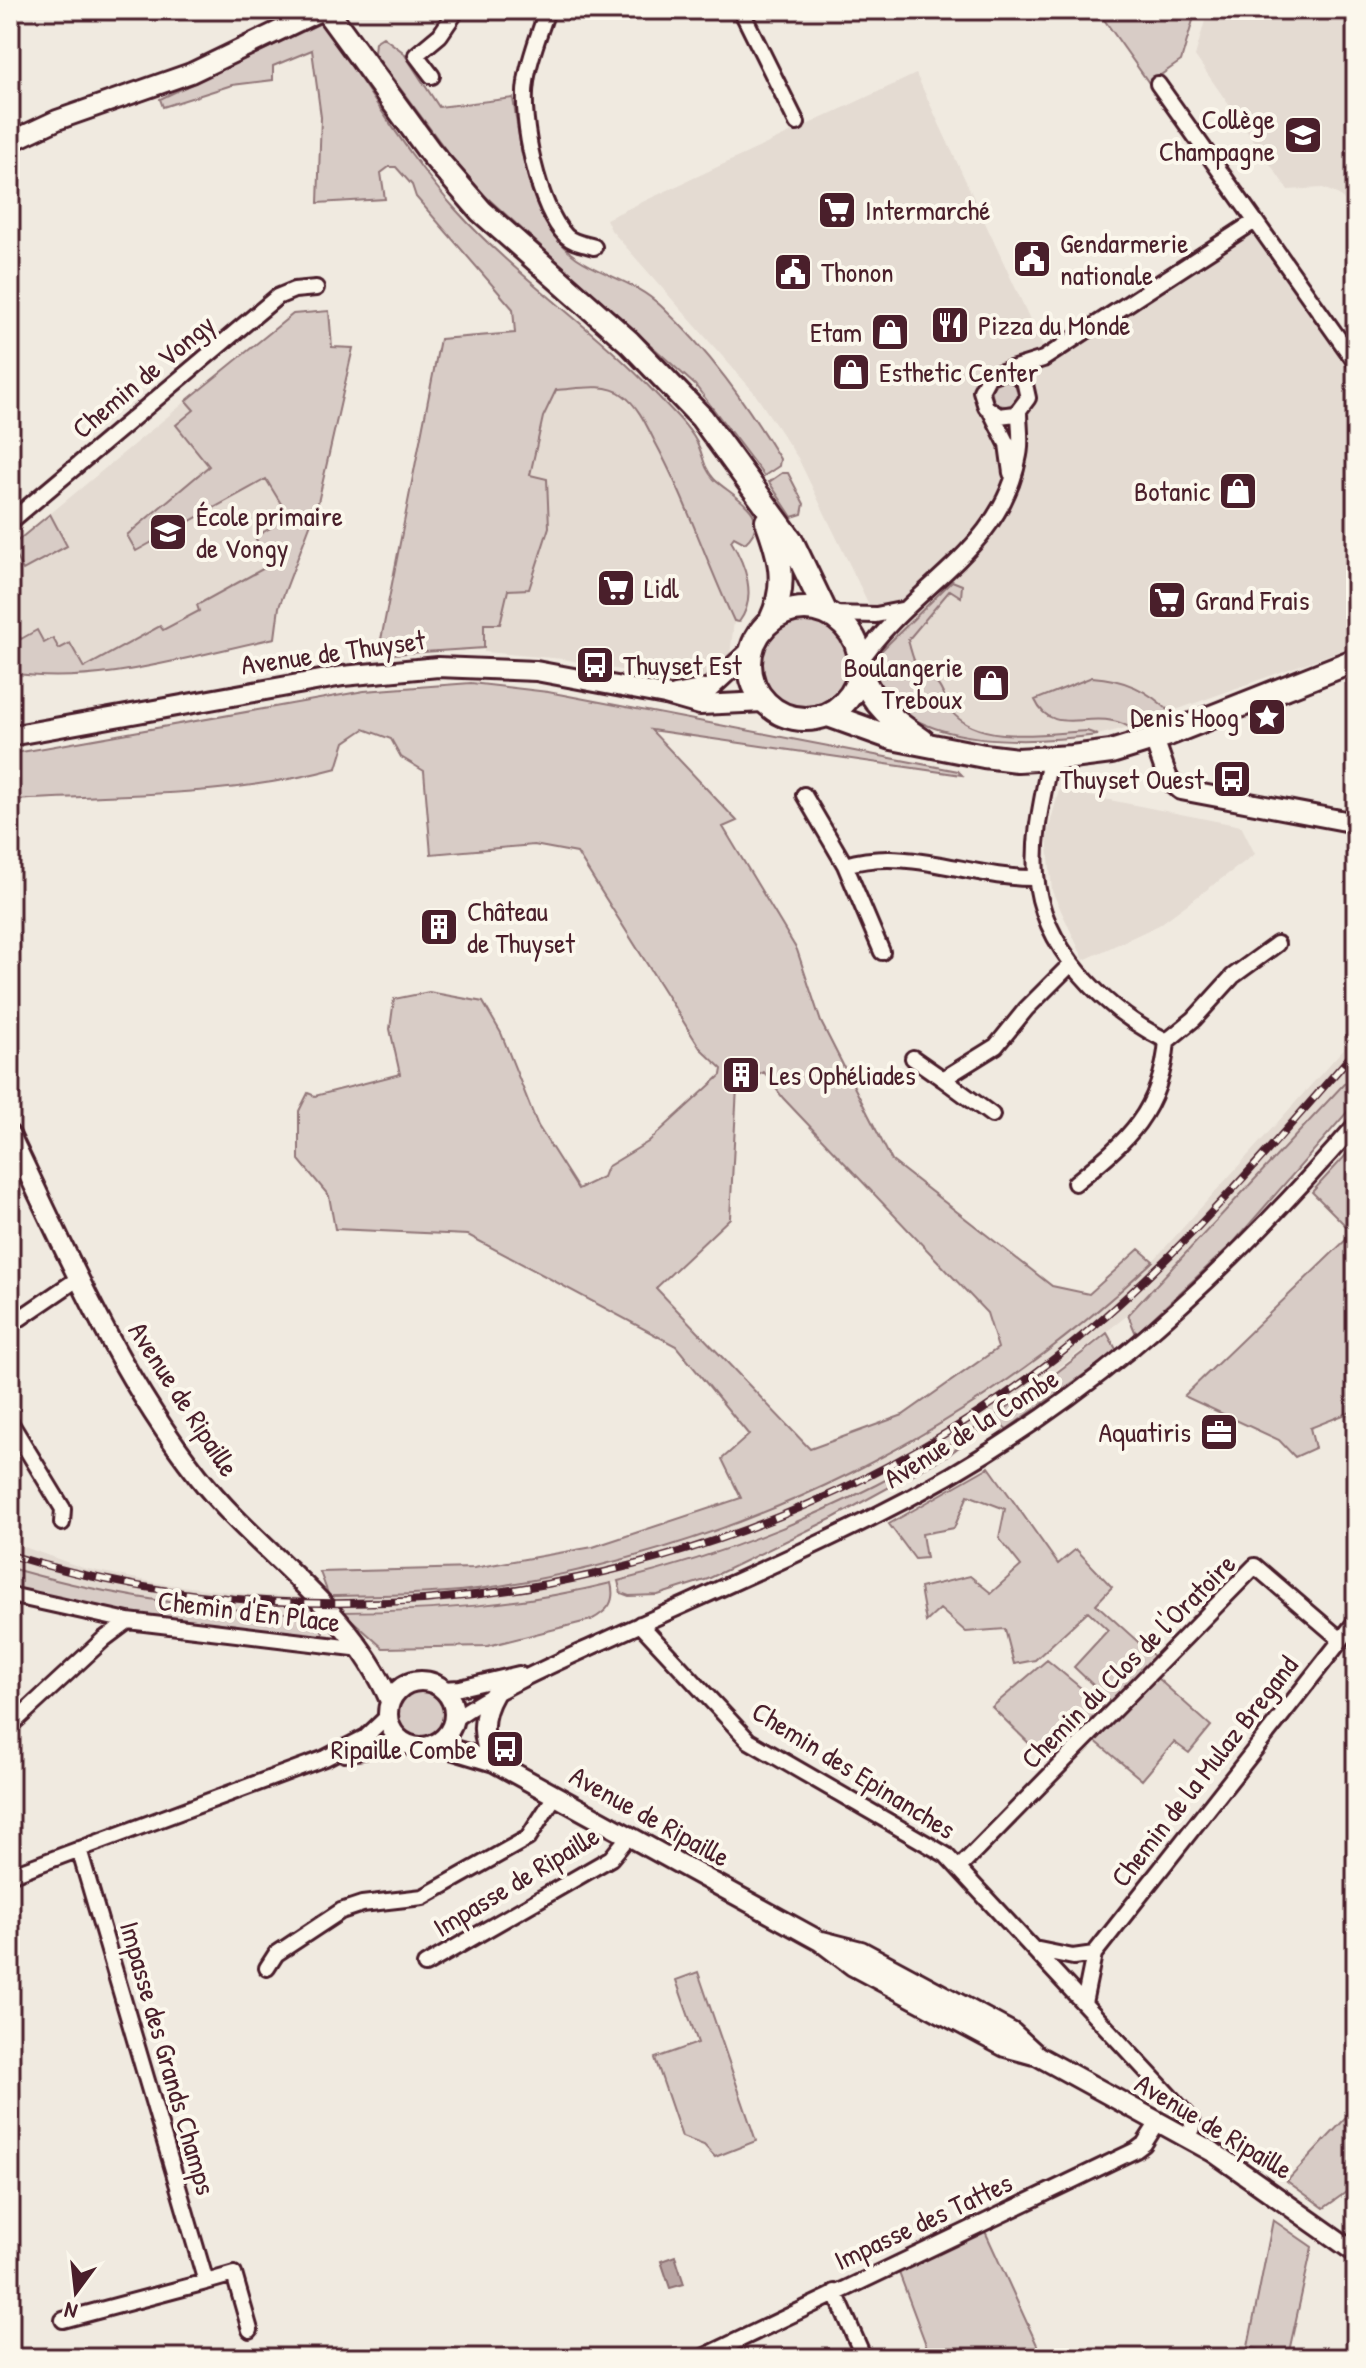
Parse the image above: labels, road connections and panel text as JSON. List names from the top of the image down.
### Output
{
  "streets": {
    "street": [
      "Chemin de Vongy",
      "Avenue de Thuyset",
      "Avenue de Ripaille",
      "Avenue de la Combe",
      "Chemin d'En Place",
      "Chemin du Clos de l'Oratoire",
      "Chemin des Epinanches",
      "Chemin de la Mulaz Bregand",
      "Impasse de Ripaille",
      "Impasse des Grands Champs",
      "Impasse des Tattes"
    ]
  },
  "crossings": [
    ["Avenue de Ripaille", "Avenue de la Combe"],
    ["Avenue de Ripaille", "Chemin d'En Place"],
    ["Avenue de Ripaille", "Chemin des Epinanches"],
    ["Avenue de Ripaille", "Impasse de Ripaille"],
    ["Avenue de Ripaille", "Impasse des Tattes"],
    ["Avenue de la Combe", "Chemin des Epinanches"],
    ["Chemin du Clos de l'Oratoire", "Chemin des Epinanches"],
    ["Chemin du Clos de l'Oratoire", "Chemin de la Mulaz Bregand"],
    ["Chemin des Epinanches", "Chemin de la Mulaz Bregand"]
  ],
  "places": {
    "school or university": ["Collège Champagne", "École primaire de Vongy"],
    "supermarket": ["Intermarché", "Lidl", "Grand Frais"],
    "public building": ["Gendarmerie nationale", "Thonon"],
    "restaurant": ["Pizza du Monde"],
    "shop": [
      "Etam",
      "Esthetic Center",
      "Botanic",
      "Boulangerie Treboux"
    ],
    "bus stop": ["Thuyset Est", "Thuyset Ouest", "Ripaille Combe"],
    "place": ["Denis Hoog"],
    "building": ["Château de Thuyset", "Les Ophéliades"],
    "office": ["Aquatiris"]
  },
  "north": "bottom"
}
